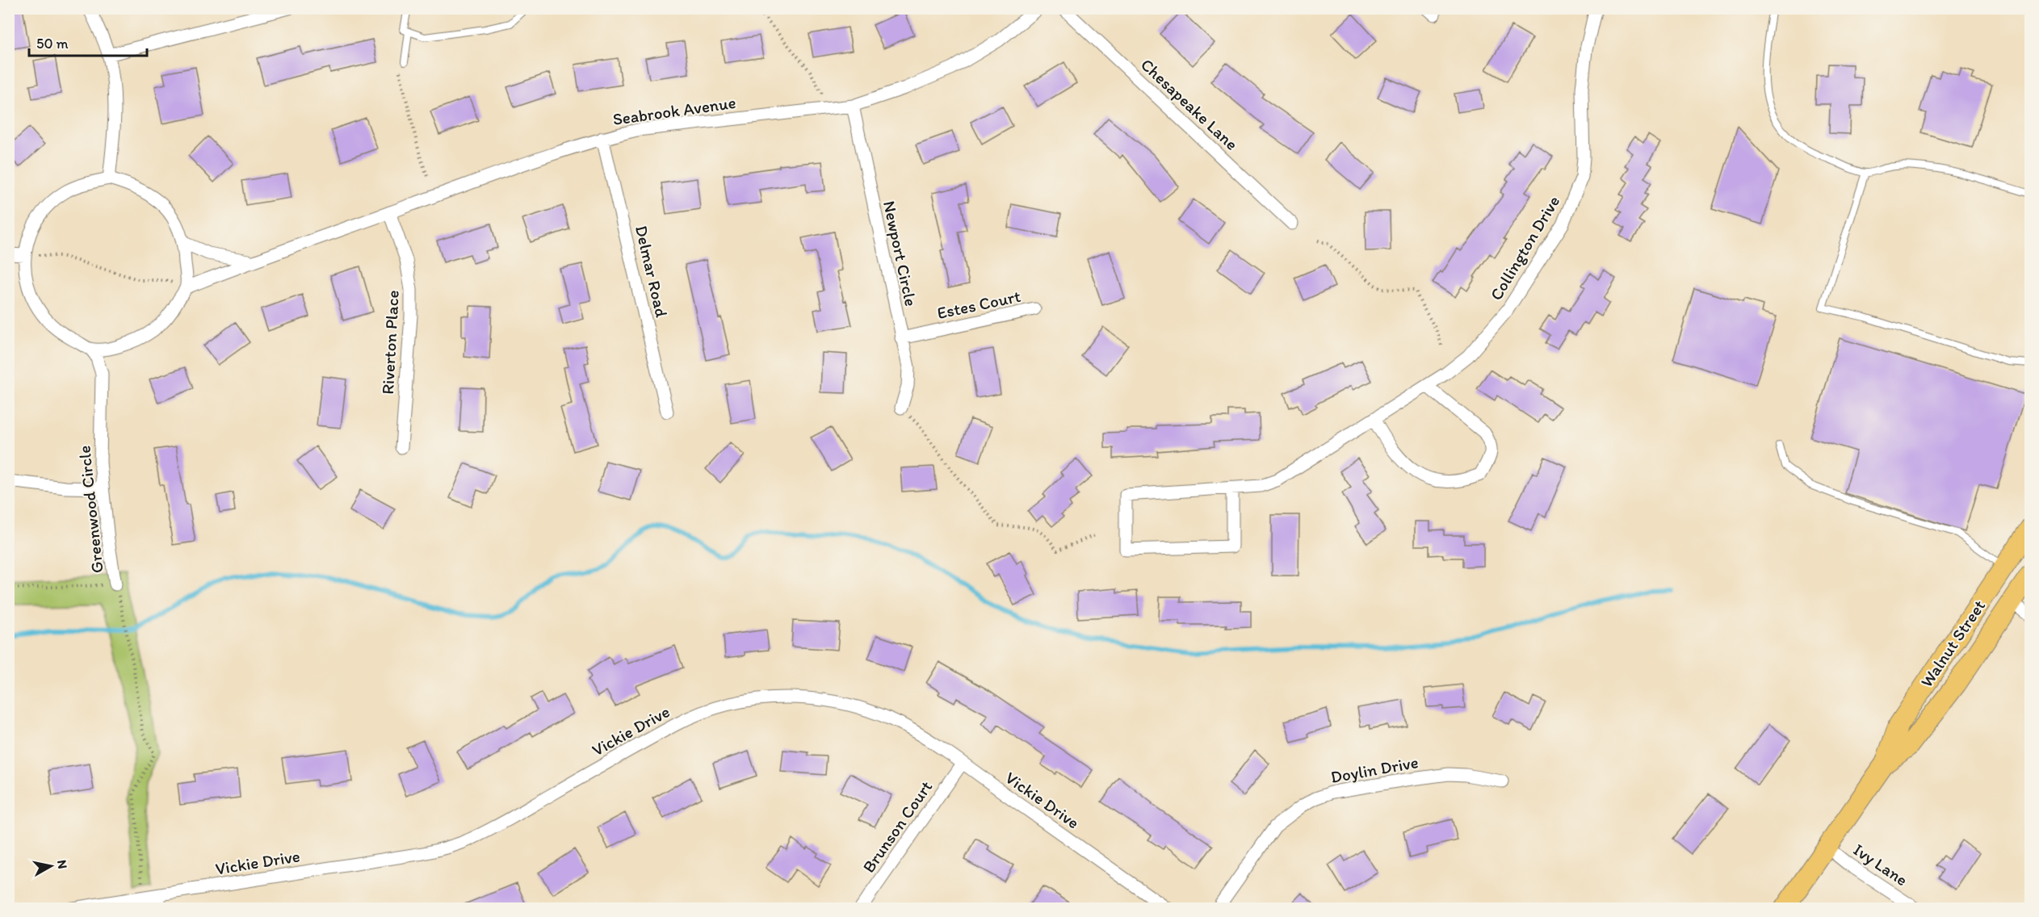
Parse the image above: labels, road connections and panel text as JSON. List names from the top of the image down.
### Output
{
  "streets": {
    "main road": ["Walnut Street"],
    "street": [
      "Chesapeake Lane",
      "Seabrook Avenue",
      "Collington Drive",
      "Newport Circle",
      "Delmar Road",
      "Estes Court",
      "Riverton Place",
      "Greenwood Circle",
      "Vickie Drive",
      "Doylin Drive",
      "Brunson Court",
      "Ivy Lane"
    ]
  },
  "crossings": [
    ["Seabrook Avenue", "Newport Circle"],
    ["Seabrook Avenue", "Delmar Road"],
    ["Seabrook Avenue", "Riverton Place"],
    ["Newport Circle", "Estes Court"],
    ["Walnut Street", "Ivy Lane"],
    ["Vickie Drive", "Brunson Court"]
  ],
  "scale_bar": "50 m",
  "north": "right"
}
